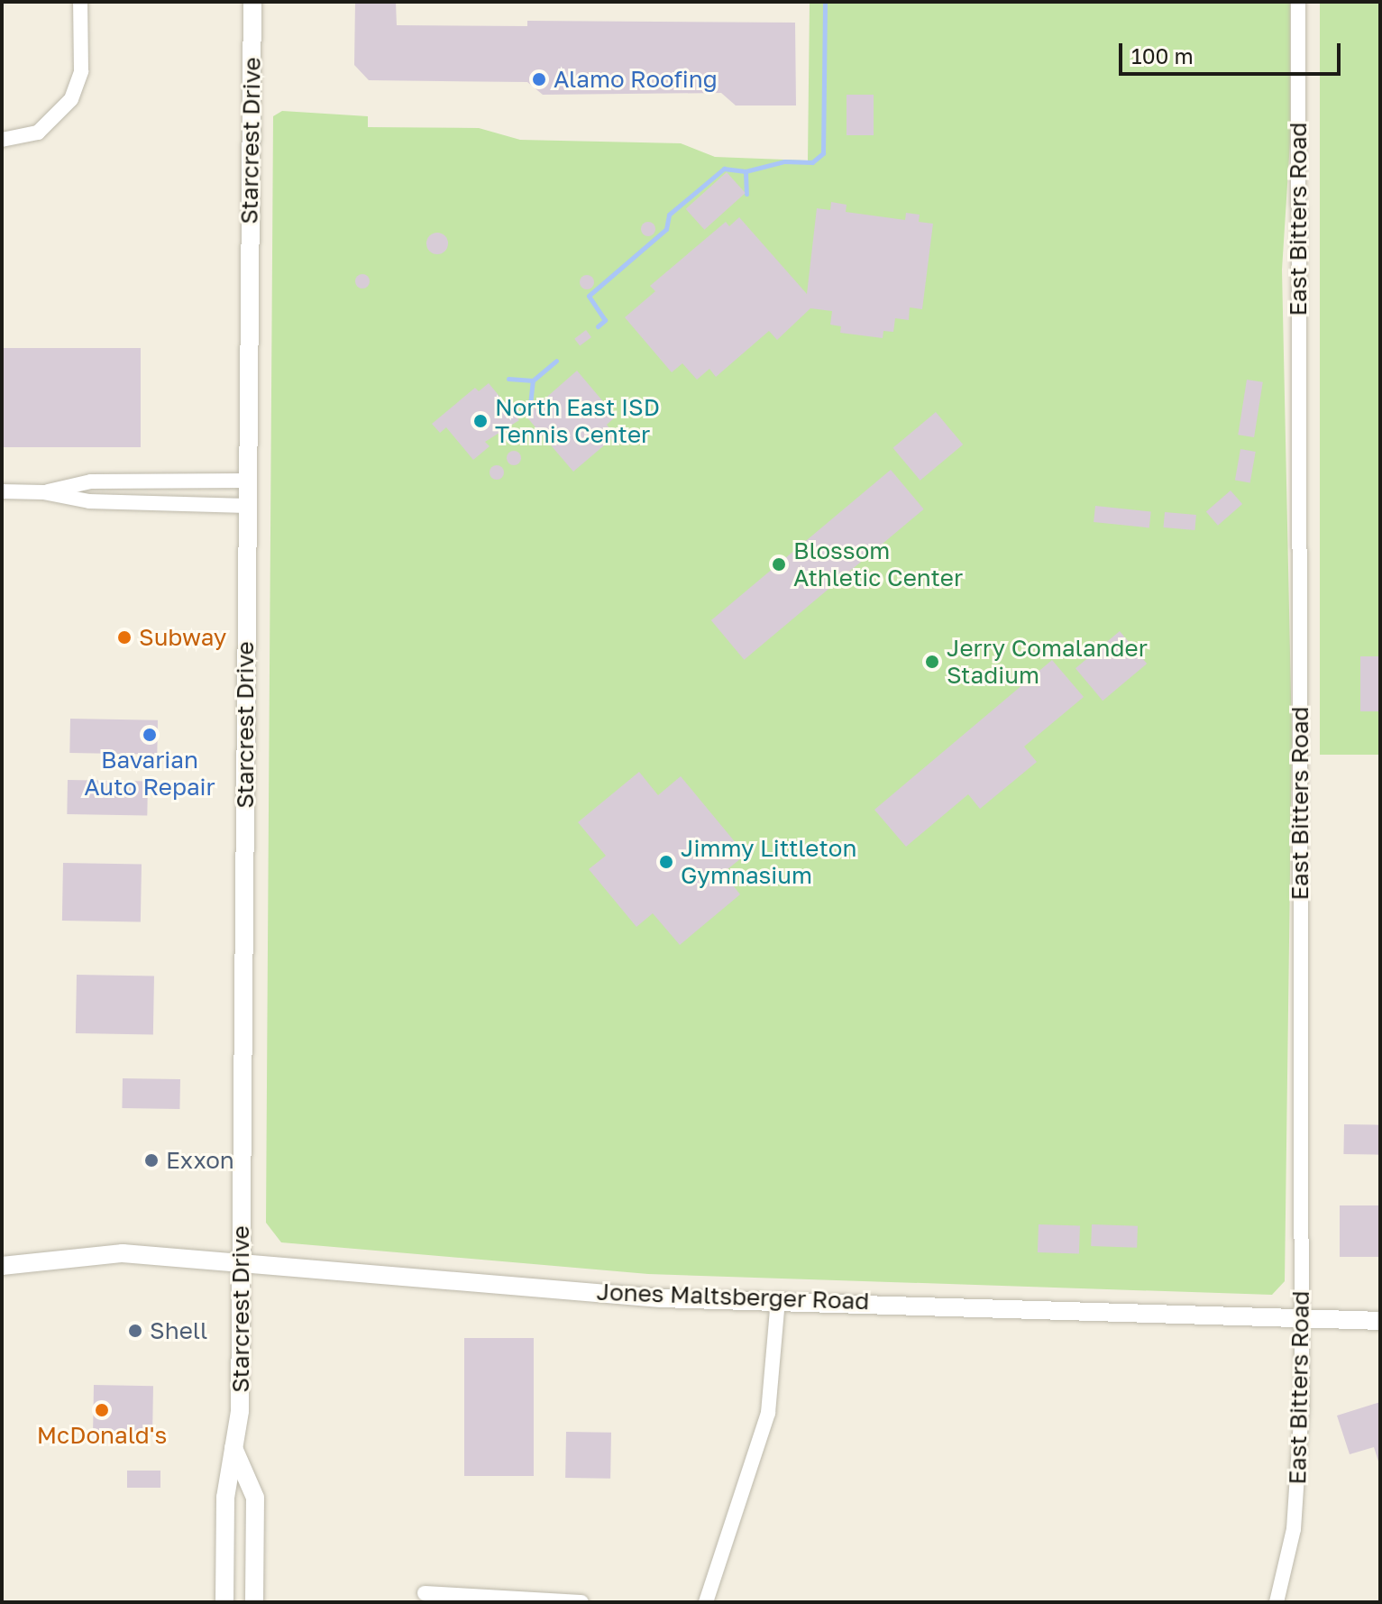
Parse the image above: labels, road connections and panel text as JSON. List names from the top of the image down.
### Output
{
  "streets": {
    "main road": ["Starcrest Drive", "Jones Maltsberger Road"],
    "street": ["East Bitters Road"]
  },
  "crossings": [
    ["Starcrest Drive", "Jones Maltsberger Road"],
    ["East Bitters Road", "Jones Maltsberger Road"]
  ],
  "places": [
    "Alamo Roofing",
    "North East ISD Tennis Center",
    "Blossom Athletic Center",
    "Subway",
    "Jerry Comalander Stadium",
    "Bavarian Auto Repair",
    "Jimmy Littleton Gymnasium",
    "Exxon",
    "Shell",
    "McDonald's"
  ],
  "scale_bar": "100 m"
}
